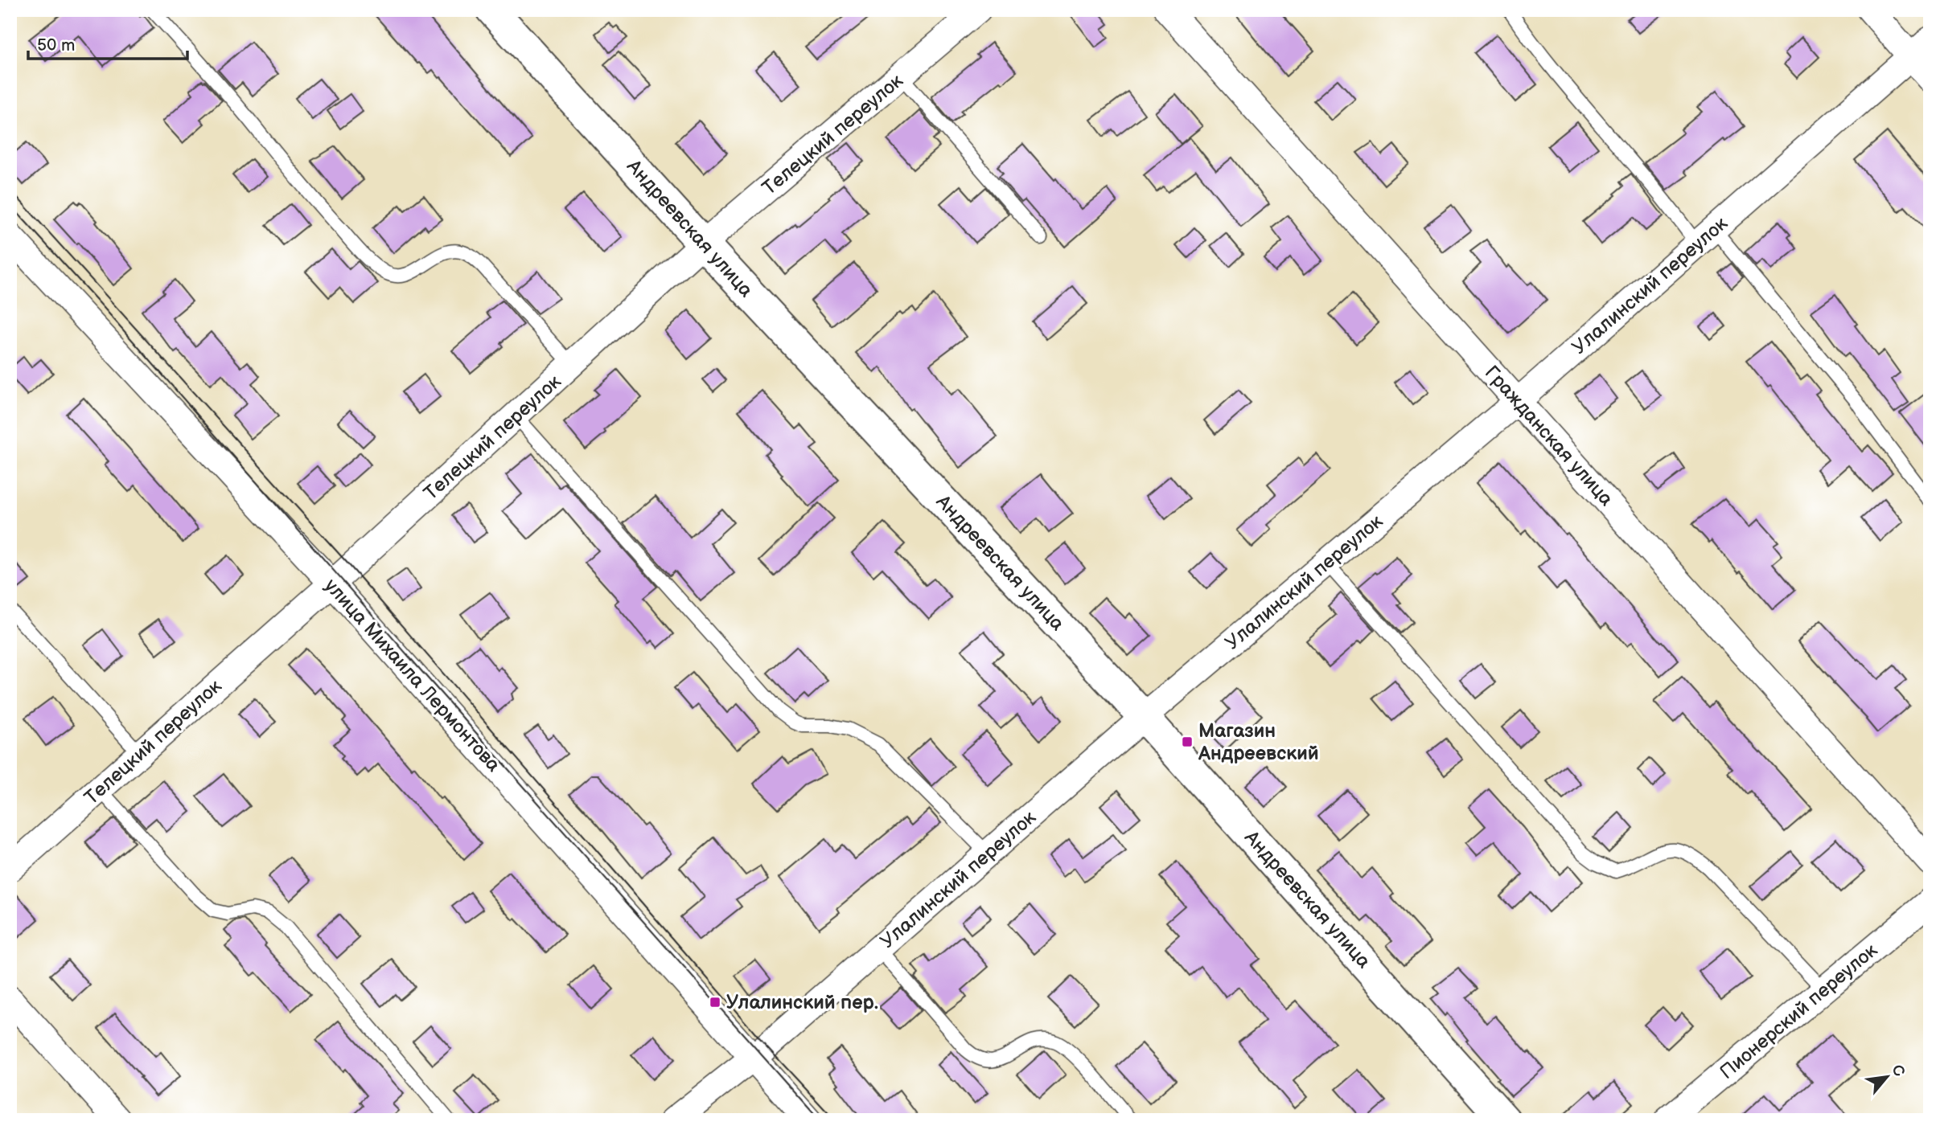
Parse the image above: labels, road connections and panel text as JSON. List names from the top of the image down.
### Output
{
  "streets": {
    "street": [
      "Телецкий переулок",
      "Андреевская улица",
      "Улалинский переулок",
      "Гражданская улица",
      "улица Михаила Лермонтова",
      "Пионерский переулок"
    ]
  },
  "crossings": [
    ["Телецкий переулок", "Андреевская улица"],
    ["Телецкий переулок", "улица Михаила Лермонтова"],
    ["Андреевская улица", "Улалинский переулок"],
    ["Улалинский переулок", "Гражданская улица"],
    ["Улалинский переулок", "улица Михаила Лермонтова"]
  ],
  "places": {
    "transit": ["Магазин Андреевский", "Улалинский пер."]
  },
  "scale_bar": "50 m",
  "north": "top right"
}
